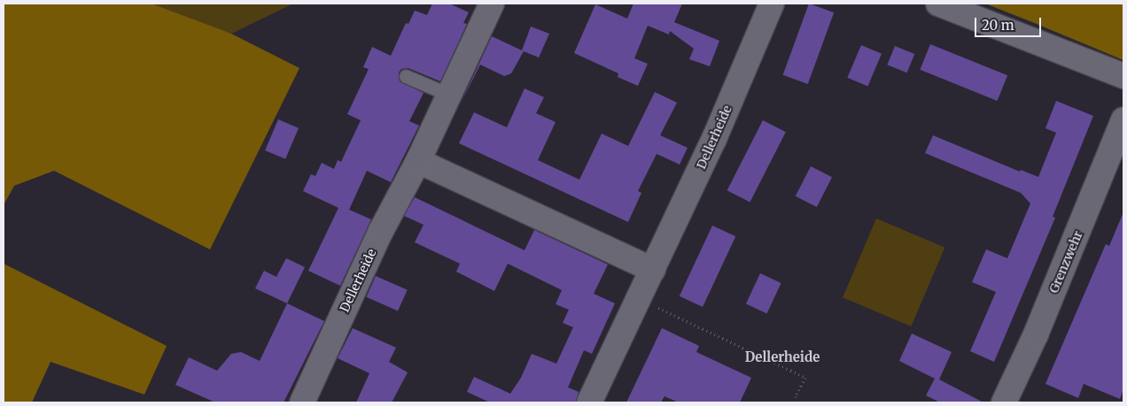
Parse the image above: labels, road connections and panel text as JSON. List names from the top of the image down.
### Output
{
  "streets": {
    "street": ["Dellerheide", "Grenzwehr"]
  },
  "districts": ["Dellerheide"],
  "scale_bar": "20 m"
}
